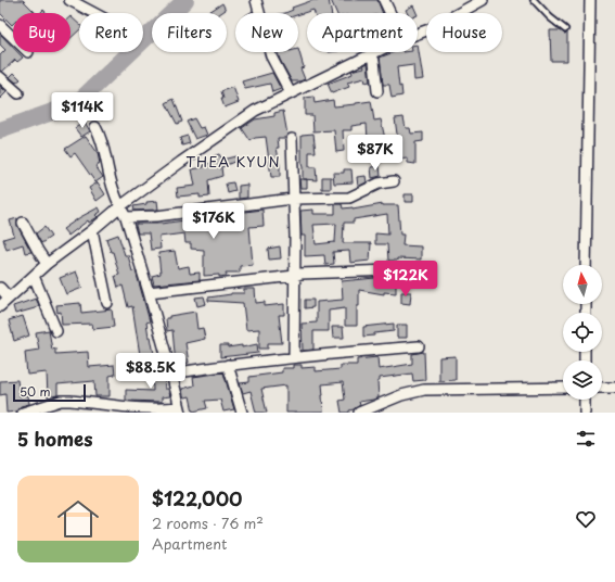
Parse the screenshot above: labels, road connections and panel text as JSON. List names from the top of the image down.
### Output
{
  "districts": ["THEA KYUN"],
  "scale_bar": "50 m",
  "north": "top",
  "page": {
    "chip": [
      "Buy",
      "Rent",
      "Filters",
      "New",
      "Apartment",
      "House"
    ],
    "price": [
      "$114K",
      "$87K",
      "$176K",
      "$122K",
      "$88.5K"
    ],
    "scale": "50 m",
    "heading": "5 homes",
    "list": [
      {
        "name": "$122,000",
        "note": "2 rooms · 76 m² · Apartment"
      }
    ]
  }
}
